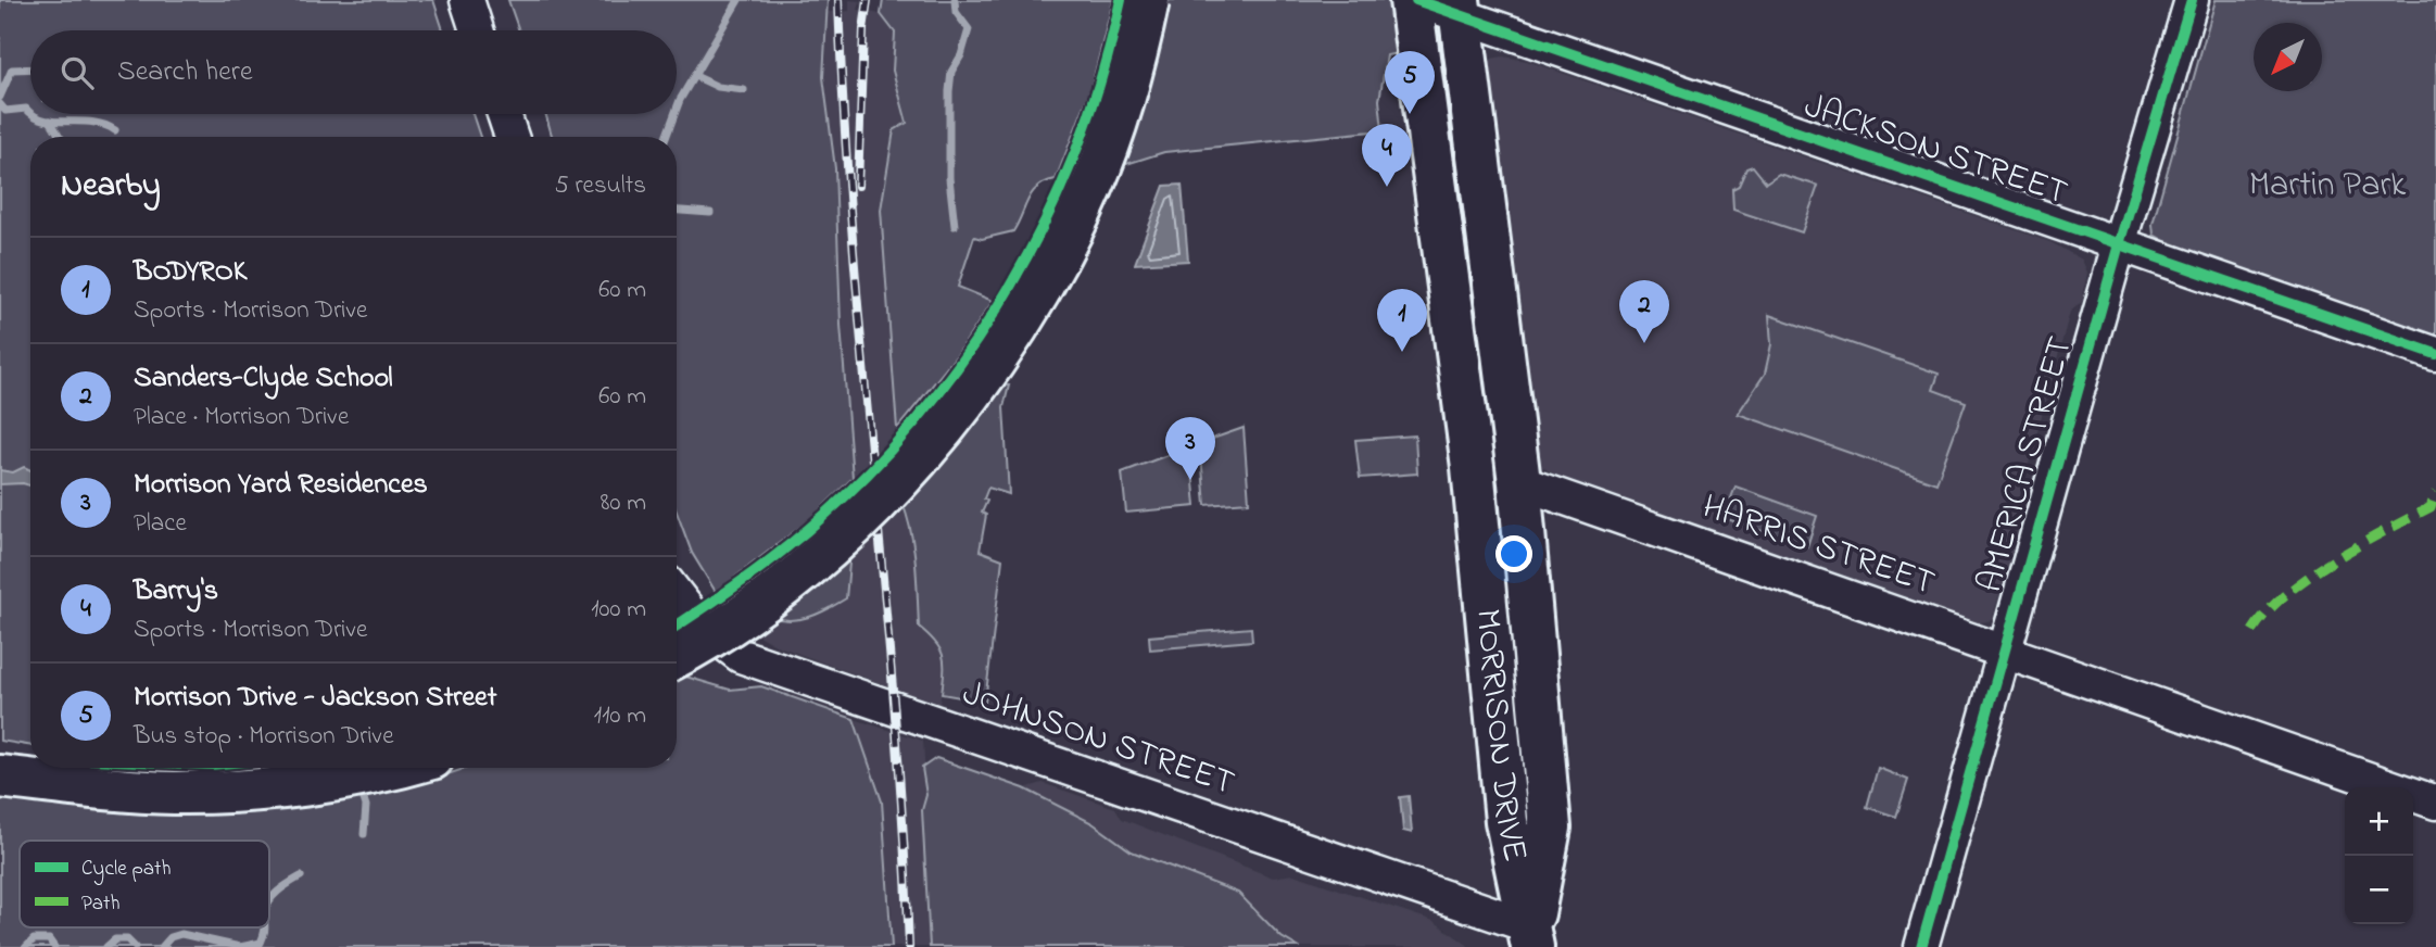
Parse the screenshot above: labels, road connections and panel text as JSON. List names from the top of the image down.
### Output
{
  "streets": {
    "main road": ["MORRISON DRIVE"],
    "street": [
      "JACKSON STREET",
      "AMERICA STREET",
      "HARRIS STREET",
      "JOHNSON STREET"
    ]
  },
  "crossings": [
    ["JACKSON STREET", "AMERICA STREET"],
    ["JACKSON STREET", "MORRISON DRIVE"],
    ["AMERICA STREET", "HARRIS STREET"],
    ["HARRIS STREET", "MORRISON DRIVE"],
    ["MORRISON DRIVE", "JOHNSON STREET"]
  ],
  "parks": ["Martin Park"],
  "legend": ["Cycle path", "Path"],
  "north": "bottom left",
  "page": {
    "search": "Search here",
    "pins": [
      "5",
      "4",
      "2",
      "1",
      "3"
    ],
    "heading": ["Nearby", "5 results"],
    "list": [
      {
        "mark": "1",
        "name": "BODYROK",
        "note": "Sports · Morrison Drive",
        "value": "60 m"
      },
      {
        "mark": "2",
        "name": "Sanders-Clyde School",
        "note": "Place · Morrison Drive",
        "value": "60 m"
      },
      {
        "mark": "3",
        "name": "Morrison Yard Residences",
        "note": "Place",
        "value": "80 m"
      },
      {
        "mark": "4",
        "name": "Barry's",
        "note": "Sports · Morrison Drive",
        "value": "100 m"
      },
      {
        "mark": "5",
        "name": "Morrison Drive - Jackson Street",
        "note": "Bus stop · Morrison Drive",
        "value": "110 m"
      }
    ],
    "map_buttons": ["+", "−"]
  }
}
